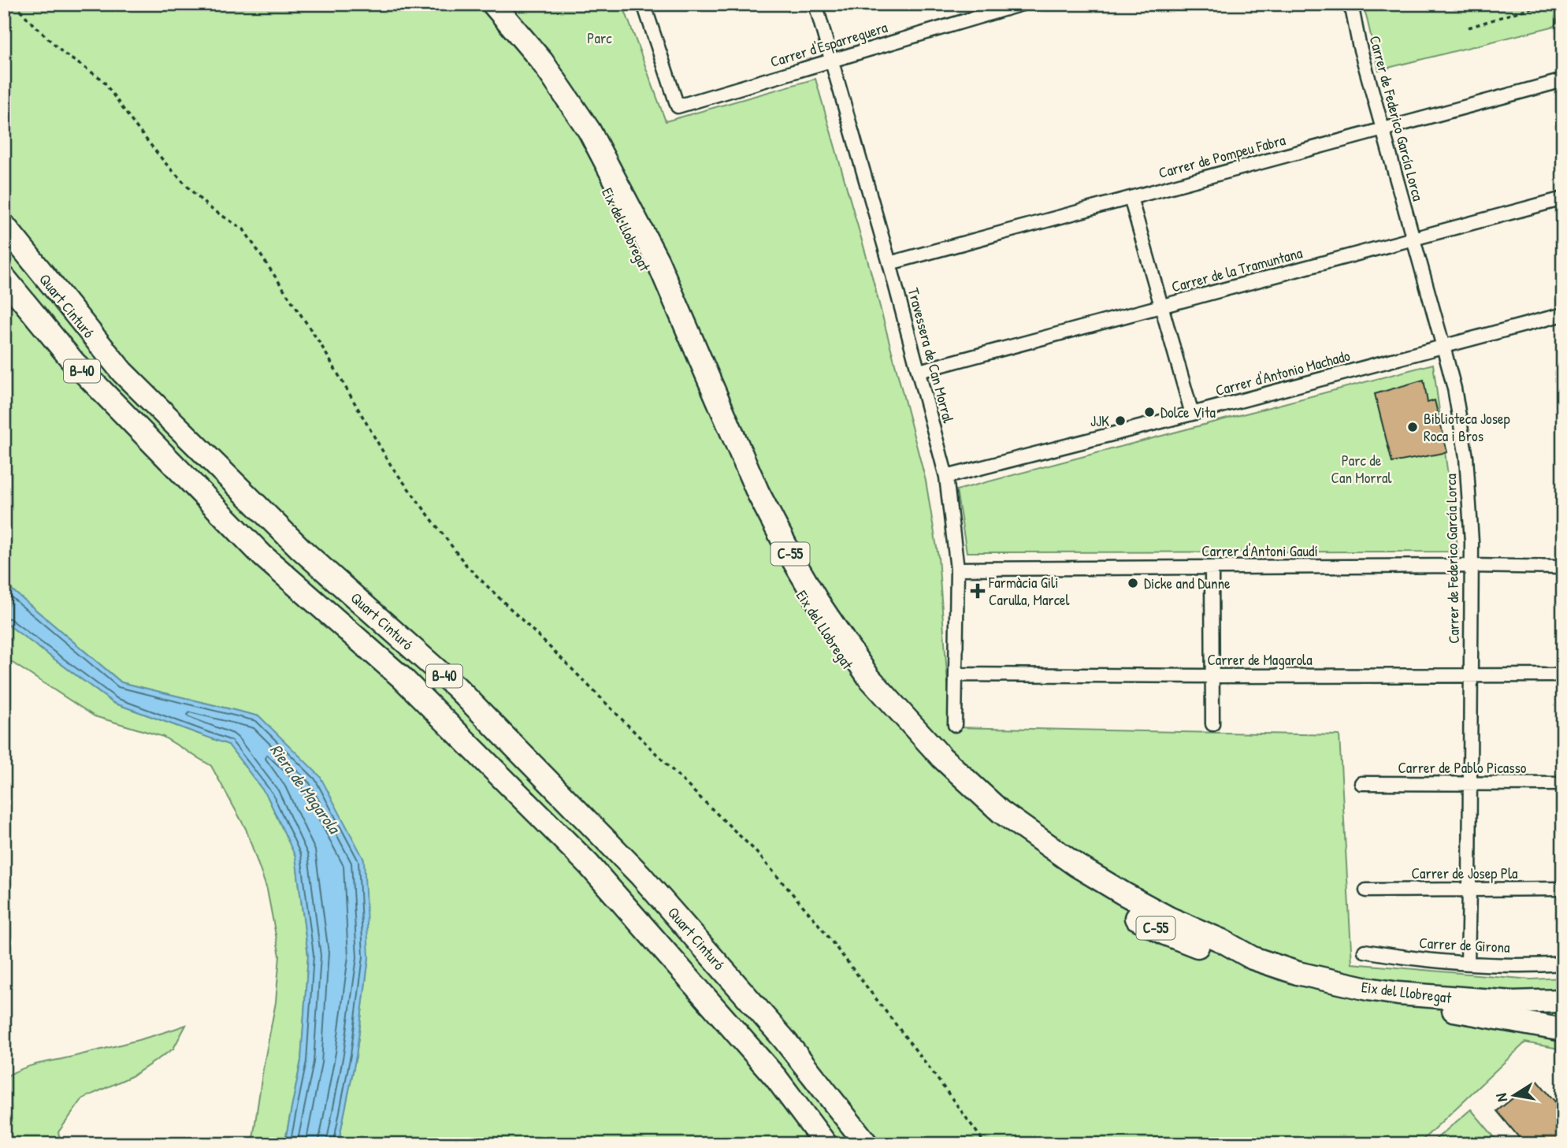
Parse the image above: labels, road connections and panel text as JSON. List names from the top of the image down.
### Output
{
  "streets": {
    "highway": [
      "Eix del Llobregat",
      "Quart Cinturó",
      "B-40",
      "C-55"
    ],
    "street": [
      "Carrer d'Esparreguera",
      "Carrer de Federico García Lorca",
      "Carrer de Pompeu Fabra",
      "Carrer de la Tramuntana",
      "Travessera de Can Morral",
      "Carrer d'Antonio Machado",
      "Carrer d'Antoni Gaudí",
      "Carrer de Magarola",
      "Carrer de Pablo Picasso",
      "Carrer de Josep Pla",
      "Carrer de Girona"
    ]
  },
  "crossings": [
    ["Carrer d'Esparreguera", "Travessera de Can Morral"],
    ["Carrer de Federico García Lorca", "Carrer de Pompeu Fabra"],
    ["Carrer de Federico García Lorca", "Carrer de la Tramuntana"],
    ["Carrer de Federico García Lorca", "Carrer d'Antonio Machado"],
    ["Carrer de Federico García Lorca", "Carrer d'Antoni Gaudí"],
    ["Carrer de Federico García Lorca", "Carrer de Magarola"],
    ["Carrer de Federico García Lorca", "Carrer de Pablo Picasso"],
    ["Carrer de Federico García Lorca", "Carrer de Josep Pla"],
    ["Carrer de Federico García Lorca", "Carrer de Girona"],
    ["Carrer de Pompeu Fabra", "Travessera de Can Morral"],
    ["Carrer de la Tramuntana", "Travessera de Can Morral"],
    ["Travessera de Can Morral", "Carrer d'Antonio Machado"],
    ["Travessera de Can Morral", "Carrer d'Antoni Gaudí"],
    ["Travessera de Can Morral", "Carrer de Magarola"]
  ],
  "water": ["Riera de Magarola"],
  "parks": ["Parc", "Parc de Can Morral"],
  "places": {
    "other": [
      "Dolce Vita",
      "JJK",
      "Biblioteca Josep Roca i Bros",
      "Dicke and Dunne"
    ],
    "health": ["Farmàcia Gili Carulla, Marcel"]
  },
  "north": "left"
}
